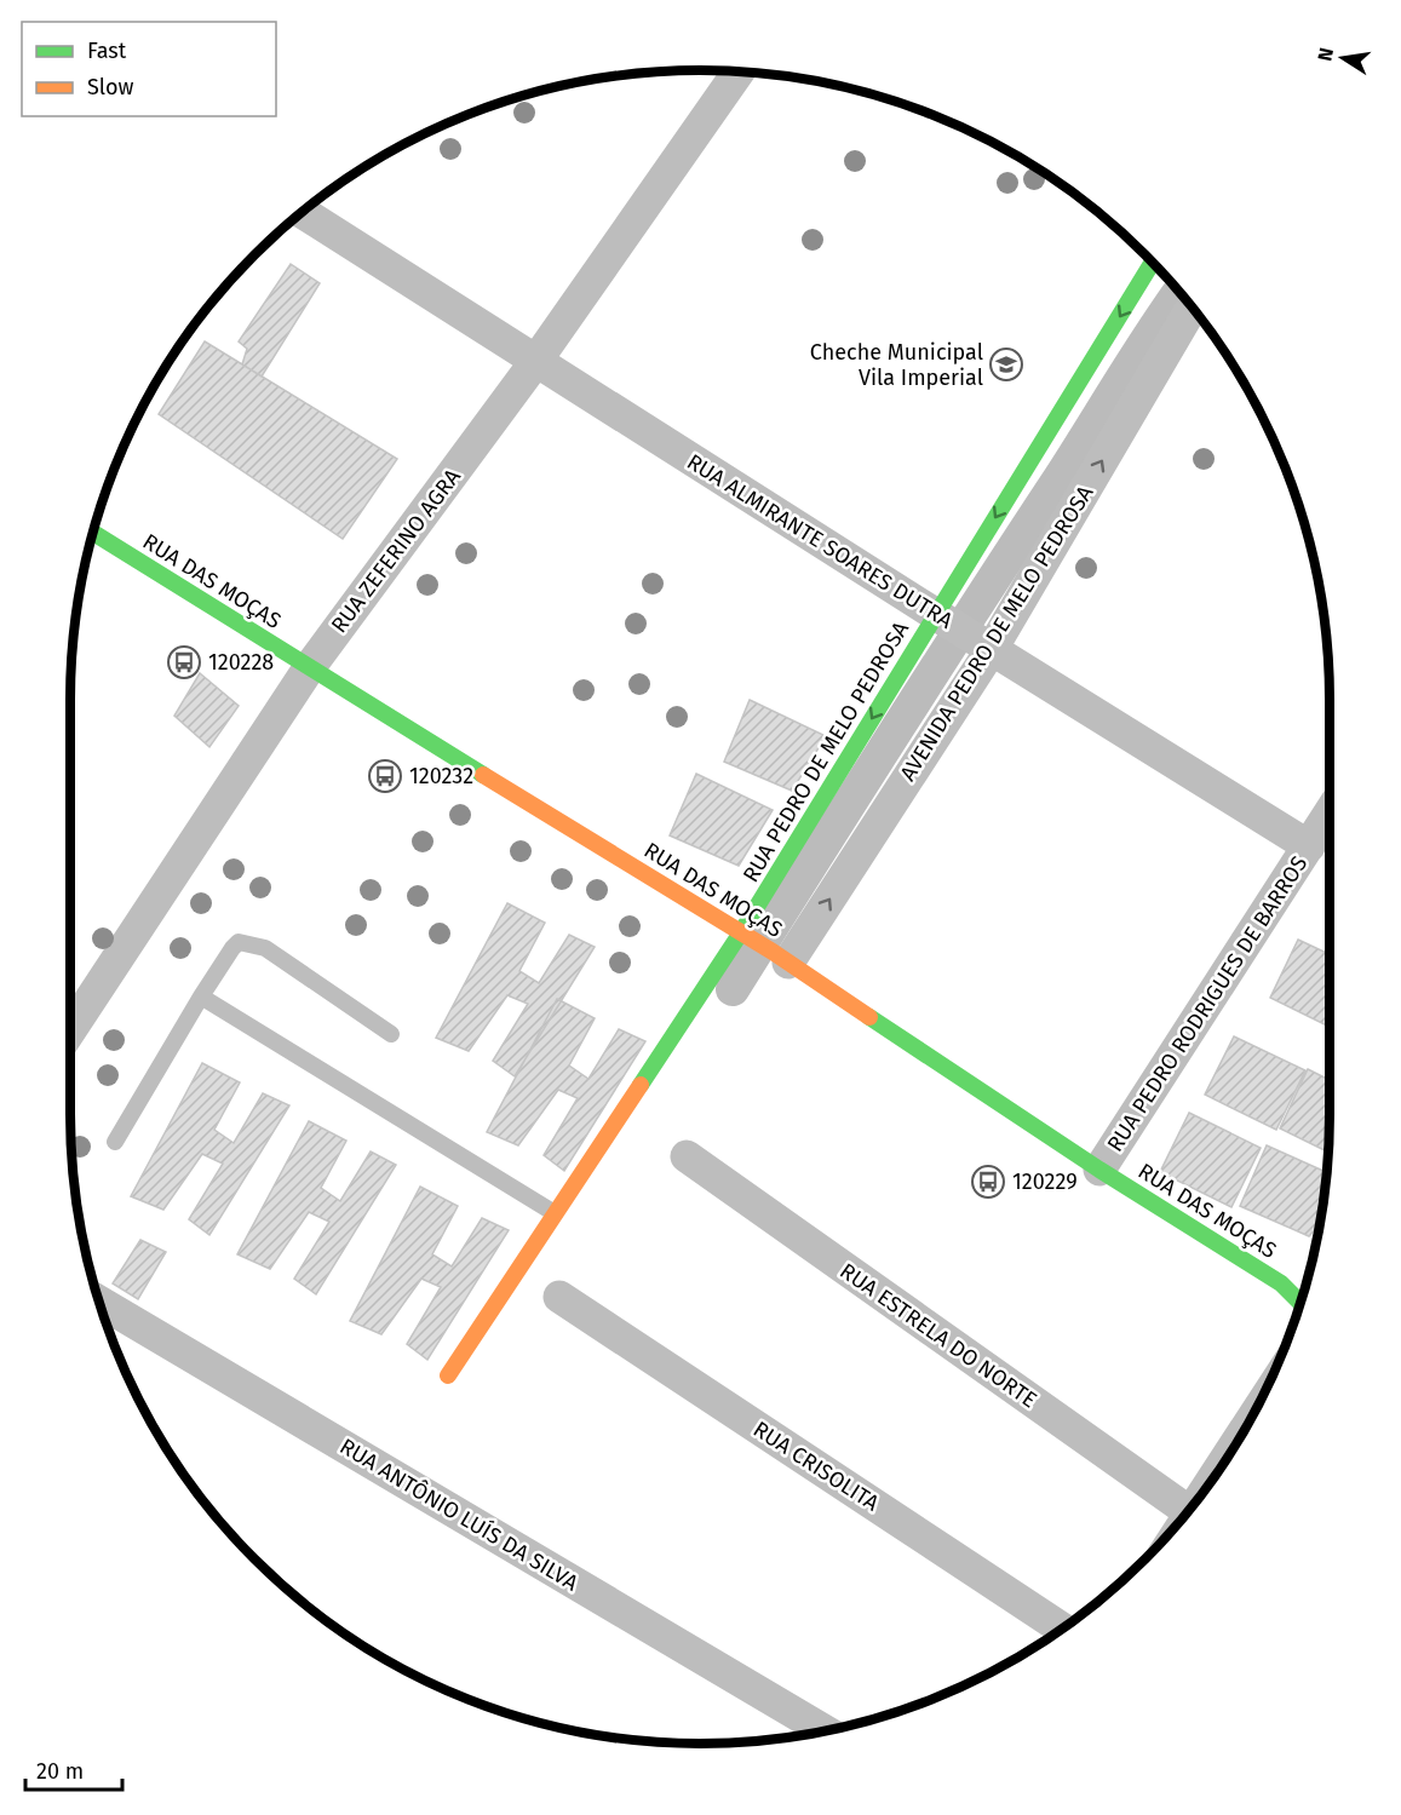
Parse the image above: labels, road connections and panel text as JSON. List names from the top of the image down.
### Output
{
  "streets": {
    "street": [
      "RUA ALMIRANTE SOARES DUTRA",
      "RUA ZEFERINO AGRA",
      "RUA DAS MOÇAS",
      "AVENIDA PEDRO DE MELO PEDROSA",
      "RUA PEDRO DE MELO PEDROSA",
      "RUA PEDRO RODRIGUES DE BARROS",
      "RUA ESTRELA DO NORTE",
      "RUA CRISOLITA",
      "RUA ANTÔNIO LUÍS DA SILVA"
    ]
  },
  "crossings": [
    ["RUA ALMIRANTE SOARES DUTRA", "RUA ZEFERINO AGRA"],
    ["RUA ALMIRANTE SOARES DUTRA", "AVENIDA PEDRO DE MELO PEDROSA"],
    ["RUA ALMIRANTE SOARES DUTRA", "RUA PEDRO DE MELO PEDROSA"],
    ["RUA ALMIRANTE SOARES DUTRA", "RUA PEDRO RODRIGUES DE BARROS"],
    ["RUA ZEFERINO AGRA", "RUA DAS MOÇAS"],
    ["RUA DAS MOÇAS", "AVENIDA PEDRO DE MELO PEDROSA"],
    ["RUA DAS MOÇAS", "RUA PEDRO DE MELO PEDROSA"],
    ["RUA DAS MOÇAS", "RUA PEDRO RODRIGUES DE BARROS"]
  ],
  "one_way": ["AVENIDA PEDRO DE MELO PEDROSA", "RUA PEDRO DE MELO PEDROSA"],
  "places": {
    "school or university": ["Cheche Municipal Vila Imperial"],
    "bus stop": ["120228", "120232", "120229"]
  },
  "legend": ["Fast", "Slow"],
  "scale_bar": "20 m",
  "north": "left"
}
